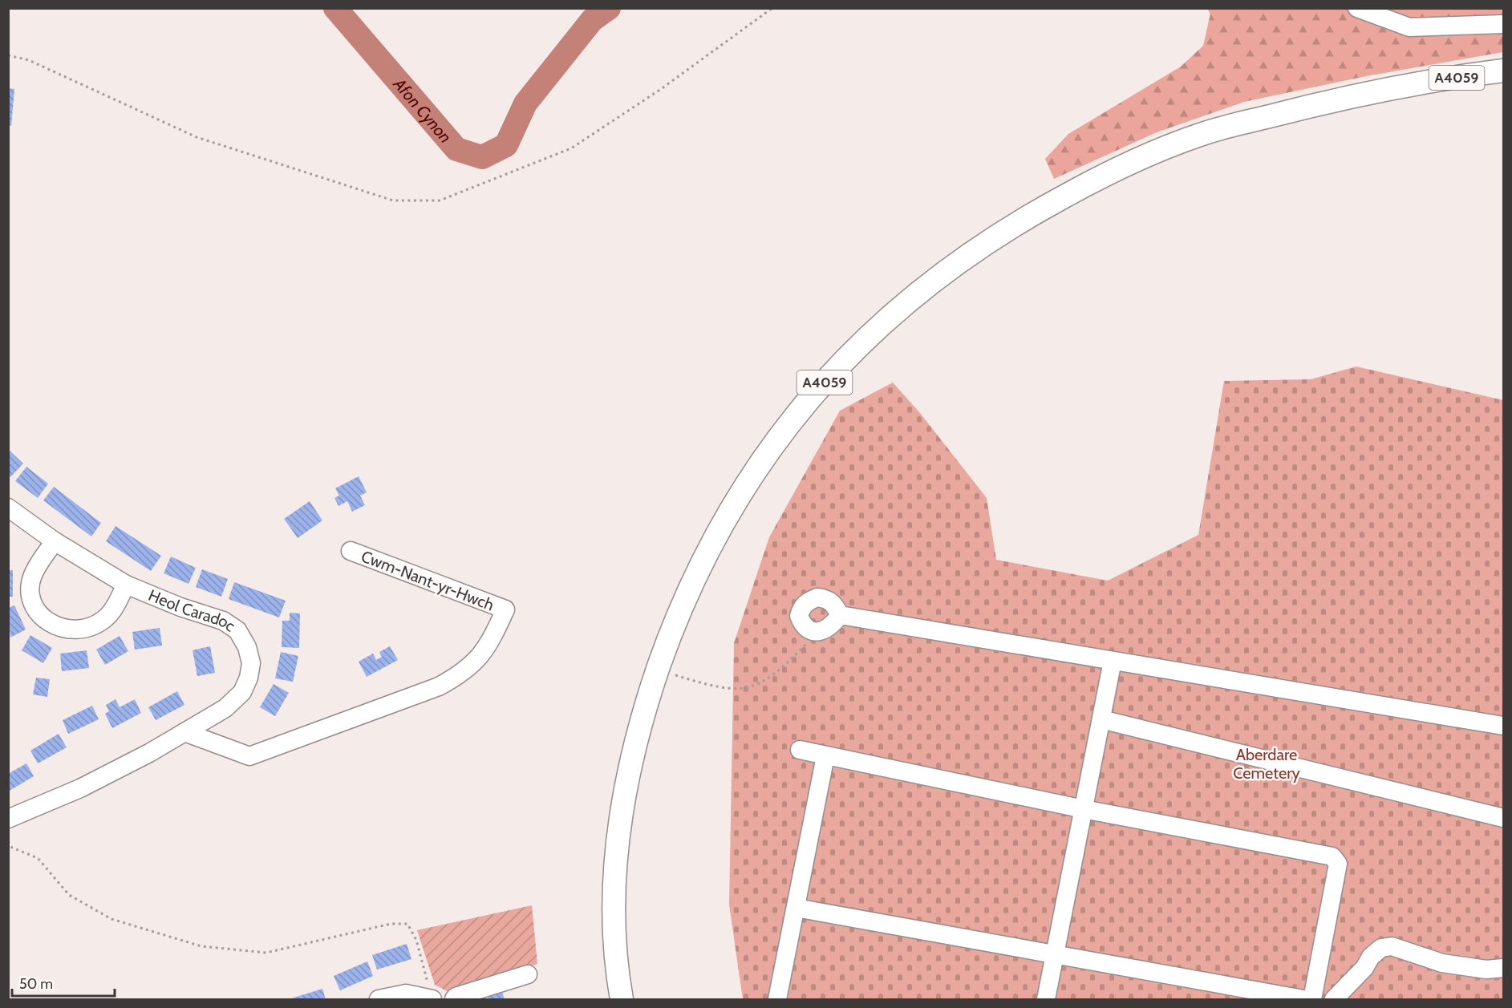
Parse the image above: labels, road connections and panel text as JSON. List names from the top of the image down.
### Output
{
  "streets": {
    "main road": ["A4059"],
    "street": ["Cwm-Nant-yr-Hwch", "Heol Caradoc"]
  },
  "crossings": [
    ["Cwm-Nant-yr-Hwch", "Heol Caradoc"]
  ],
  "water": ["Afon Cynon"],
  "parks": ["Aberdare Cemetery"],
  "scale_bar": "50 m"
}
